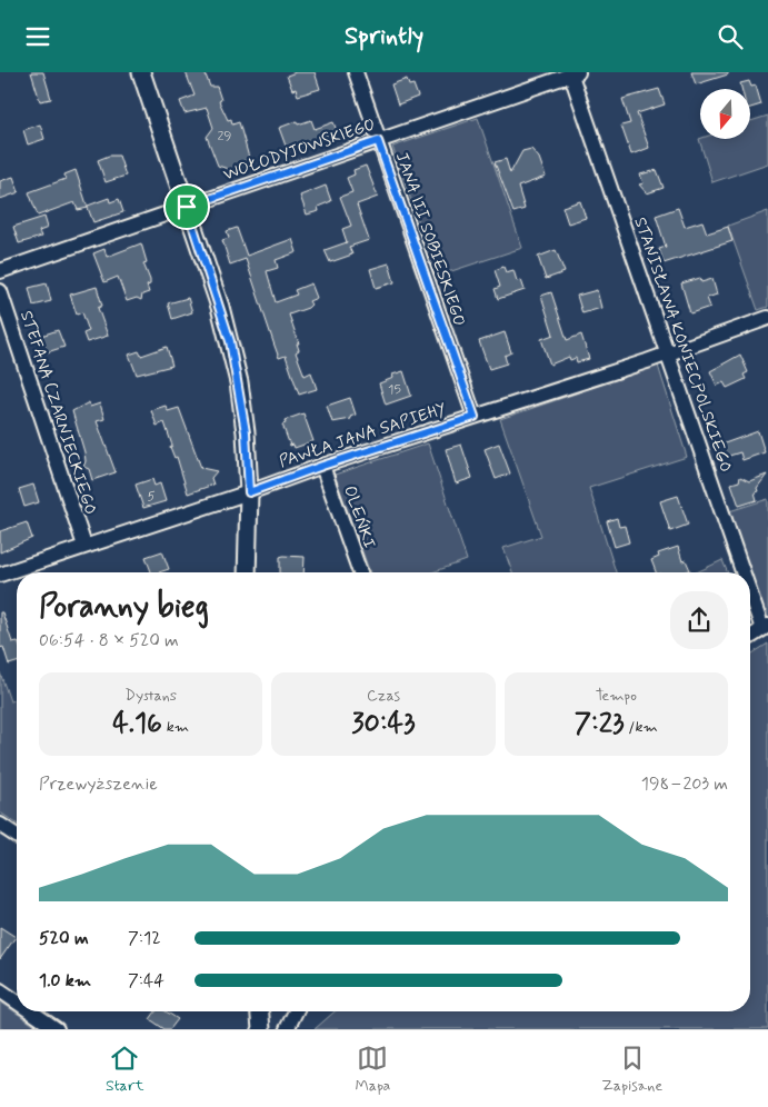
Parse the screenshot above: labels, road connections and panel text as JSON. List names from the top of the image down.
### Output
{
  "streets": {
    "street": [
      "WOŁODYJOWSKIEGO",
      "JANA III SOBIESKIEGO",
      "STANISŁAWA KONIECPOLSKIEGO",
      "STEFANA CZARNIECKIEGO",
      "PAWŁA JANA SAPIEHY",
      "OLEŃKI"
    ]
  },
  "crossings": [
    ["WOŁODYJOWSKIEGO", "JANA III SOBIESKIEGO"],
    ["WOŁODYJOWSKIEGO", "STANISŁAWA KONIECPOLSKIEGO"],
    ["JANA III SOBIESKIEGO", "PAWŁA JANA SAPIEHY"],
    ["STANISŁAWA KONIECPOLSKIEGO", "PAWŁA JANA SAPIEHY"],
    ["STEFANA CZARNIECKIEGO", "PAWŁA JANA SAPIEHY"],
    ["PAWŁA JANA SAPIEHY", "OLEŃKI"]
  ],
  "house_numbers": ["29", "15", "5"],
  "north": "bottom",
  "page": {
    "header": "Sprintly",
    "heading": ["Poranny bieg", "06:54 · 8 × 520 m"],
    "stats": [
      ["Dystans", "4.16 km"],
      ["Czas", "30:43"],
      ["Tempo", "7:23 /km"]
    ],
    "chart": ["Przewyższenie", "198–203 m"],
    "list": [
      {
        "name": "520 m",
        "note": "7:12"
      },
      {
        "name": "1.0 km",
        "note": "7:44"
      }
    ],
    "tabs": ["Start", "Mapa", "Zapisane"]
  }
}
